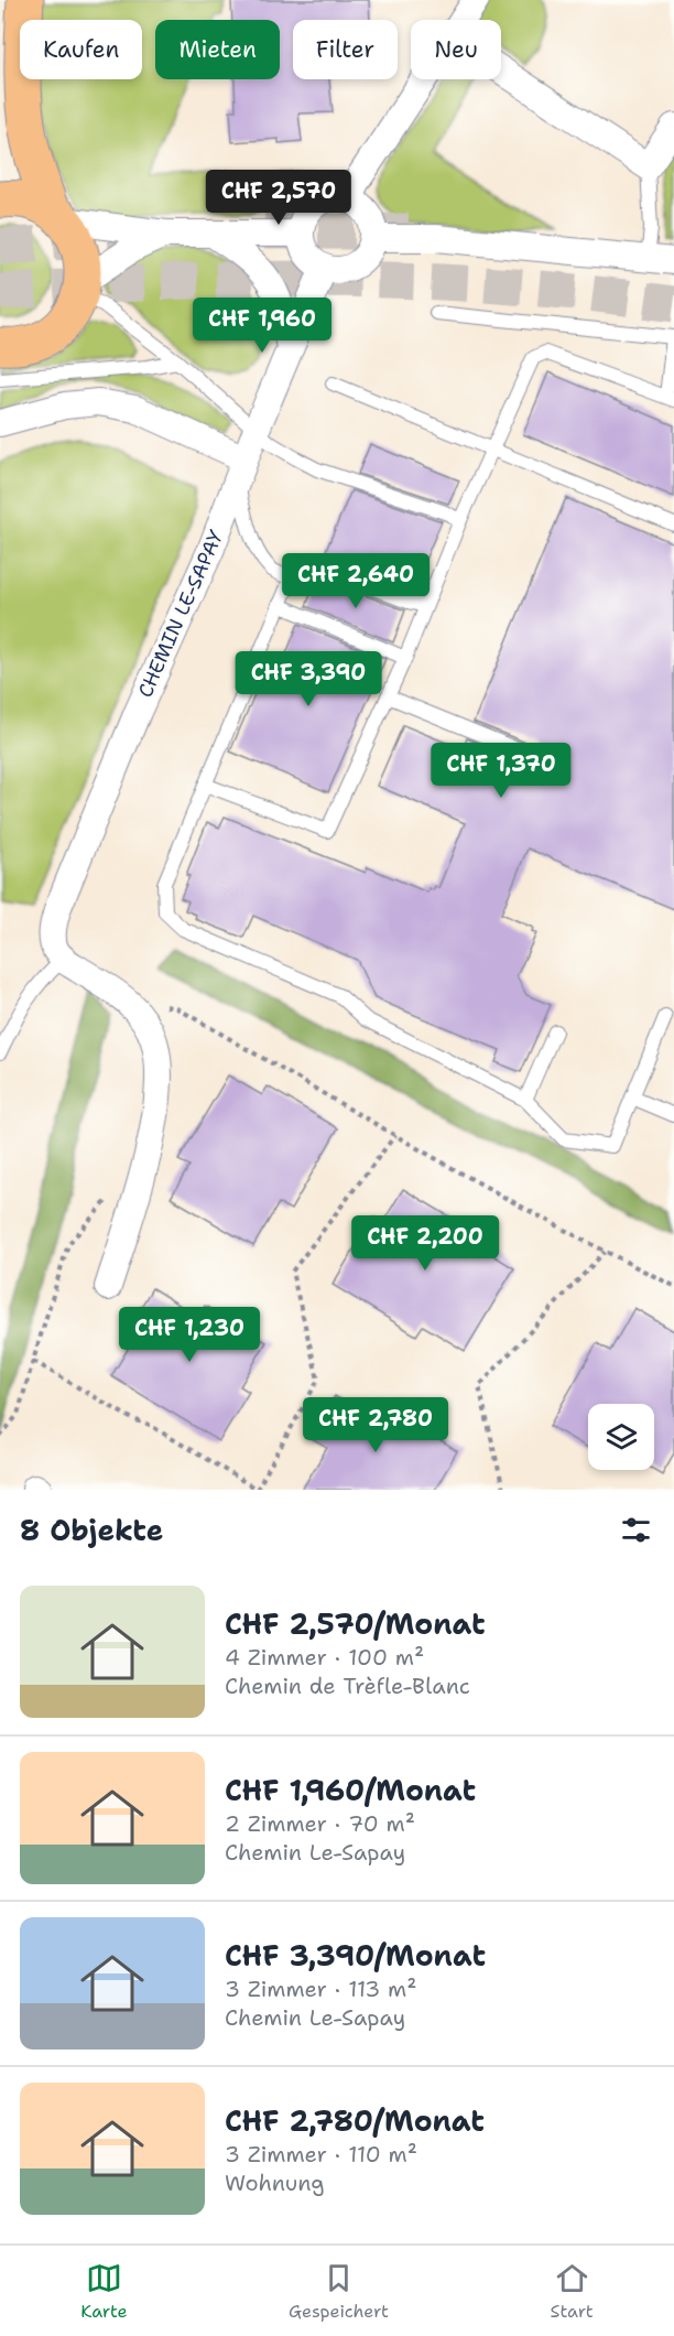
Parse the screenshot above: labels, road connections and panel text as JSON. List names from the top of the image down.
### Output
{
  "streets": {
    "street": ["CHEMIN LE-SAPAY"]
  },
  "page": {
    "chip": [
      "Kaufen",
      "Mieten",
      "Filter",
      "Neu"
    ],
    "price": [
      "CHF 2,570",
      "CHF 1,960",
      "CHF 2,640",
      "CHF 3,390",
      "CHF 1,370",
      "CHF 2,200",
      "CHF 1,230",
      "CHF 2,780"
    ],
    "heading": "8 Objekte",
    "list": [
      {
        "name": "CHF 2,570/Monat",
        "note": "4 Zimmer · 100 m² · Chemin de Trèfle-Blanc"
      },
      {
        "name": "CHF 1,960/Monat",
        "note": "2 Zimmer · 70 m² · Chemin Le-Sapay"
      },
      {
        "name": "CHF 3,390/Monat",
        "note": "3 Zimmer · 113 m² · Chemin Le-Sapay"
      },
      {
        "name": "CHF 2,780/Monat",
        "note": "3 Zimmer · 110 m² · Wohnung"
      }
    ],
    "tabs": ["Karte", "Gespeichert", "Start"]
  }
}
